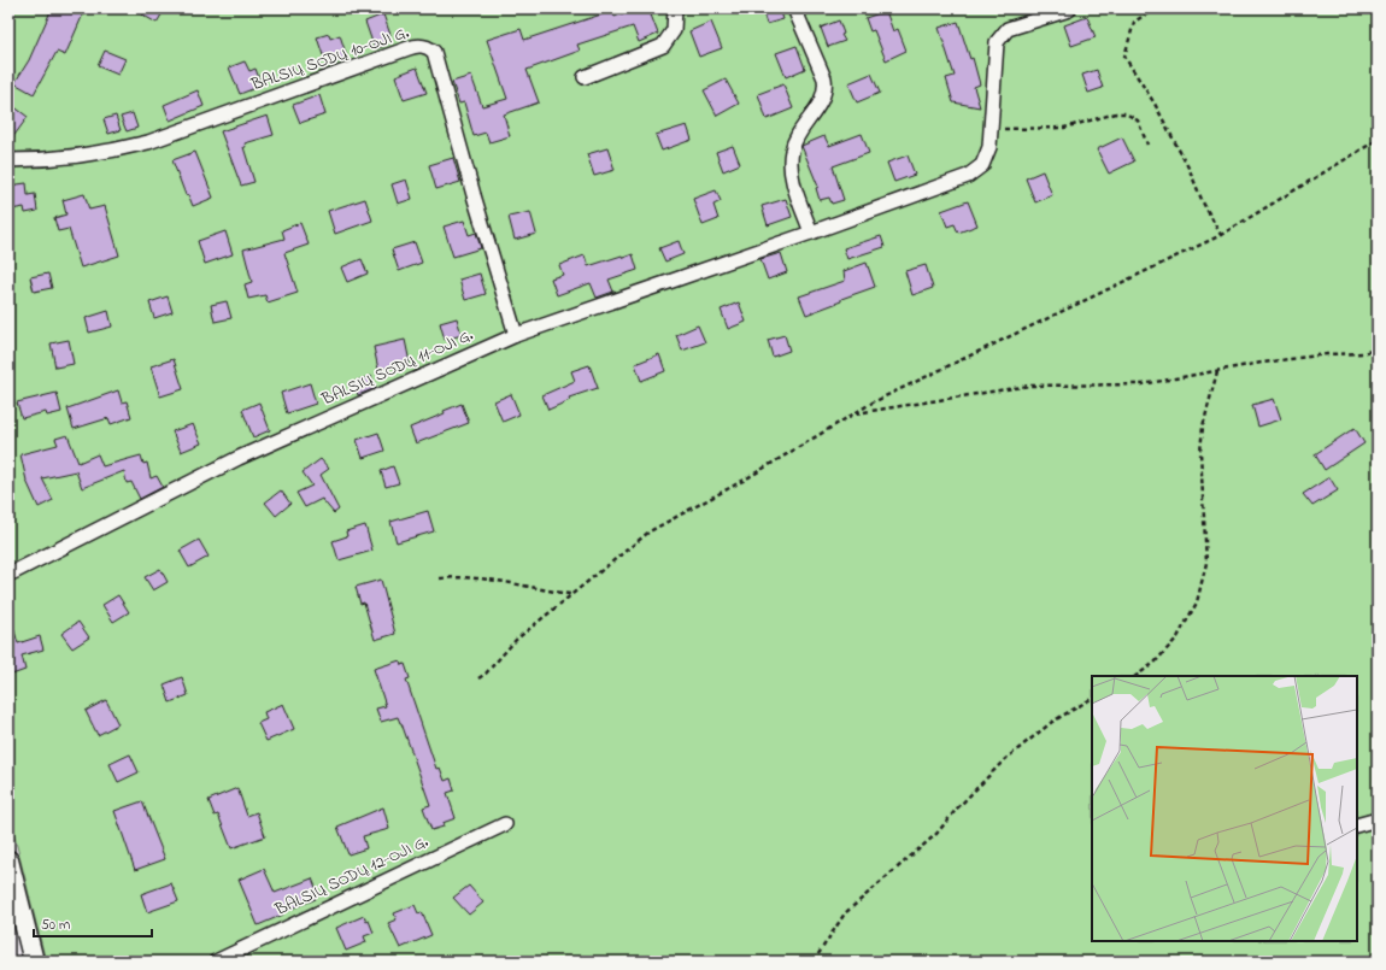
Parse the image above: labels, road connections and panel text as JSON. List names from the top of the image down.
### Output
{
  "streets": {
    "street": ["BALSIŲ SODŲ 10-OJI G.", "BALSIŲ SODŲ 11-OJI G.", "BALSIŲ SODŲ 12-OJI G."]
  },
  "crossings": [
    ["BALSIŲ SODŲ 10-OJI G.", "BALSIŲ SODŲ 11-OJI G."]
  ],
  "scale_bar": "50 m"
}
